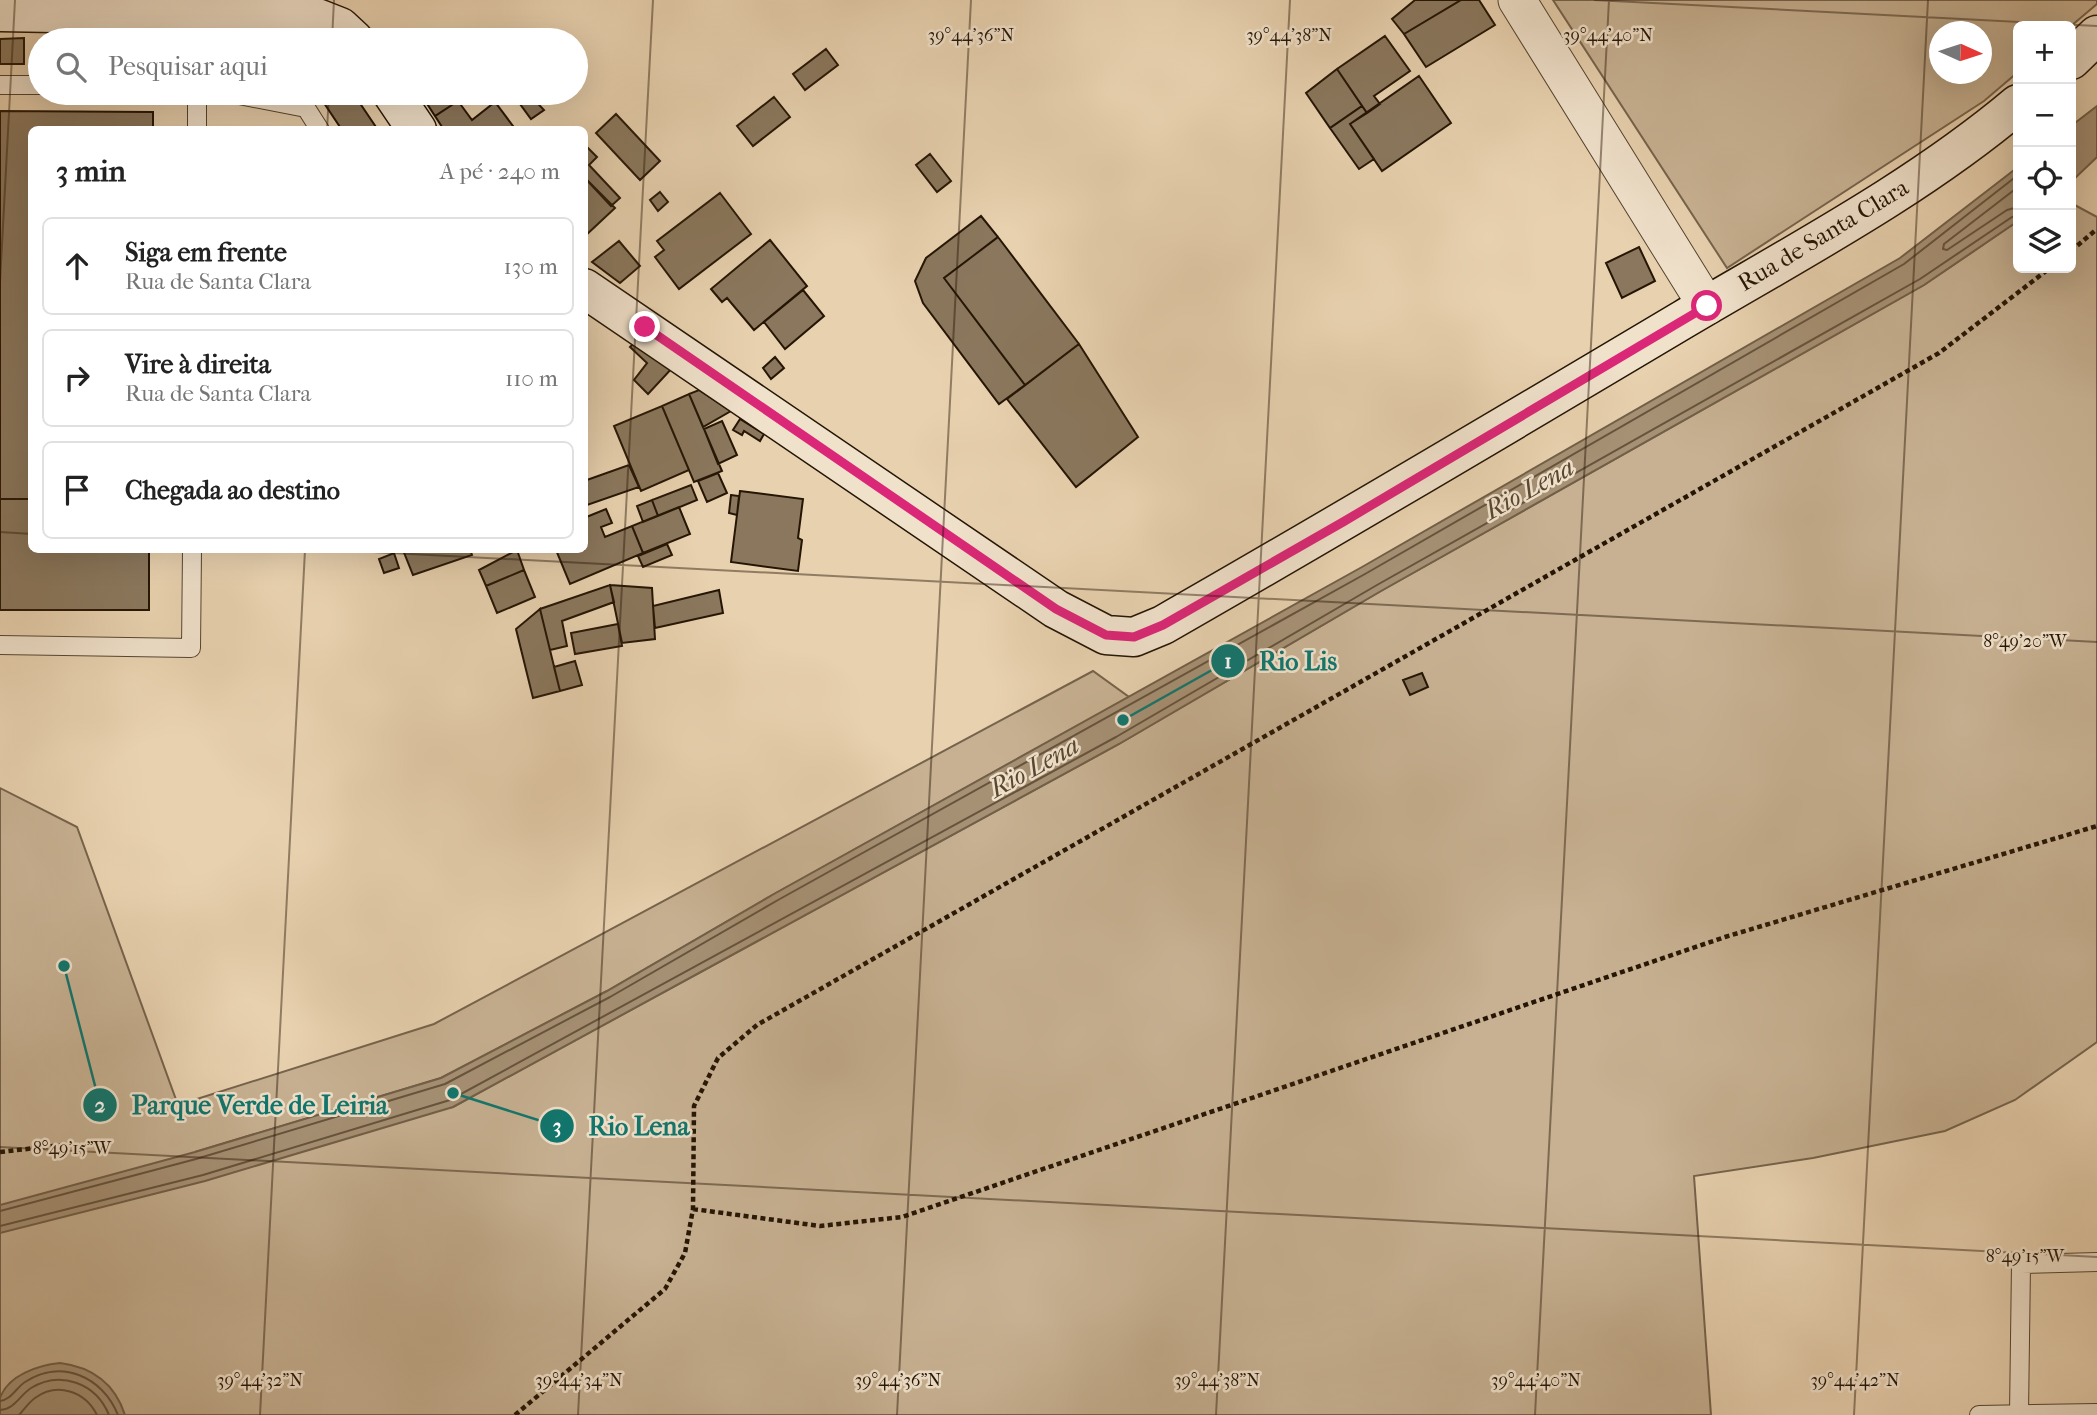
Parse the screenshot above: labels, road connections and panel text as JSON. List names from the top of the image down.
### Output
{
  "streets": {
    "street": ["Rua de Santa Clara"]
  },
  "water": ["Rio Lena"],
  "places": ["Rio Lis", "Parque Verde de Leiria", "Rio Lena"],
  "north": "right",
  "page": {
    "map_buttons": ["+", "−"],
    "search": "Pesquisar aqui",
    "heading": ["3 min", "A pé · 240 m"],
    "list": [
      ["Siga em frente", "Rua de Santa Clara", "130 m"],
      ["Vire à direita", "Rua de Santa Clara", "110 m"],
      "Chegada ao destino"
    ]
  },
  "coordinates": [
    "39°44'36\"N",
    "39°44'38\"N",
    "39°44'40\"N",
    "8°49'20\"W",
    "8°49'15\"W",
    "39°44'32\"N",
    "39°44'34\"N",
    "39°44'42\"N"
  ]
}
